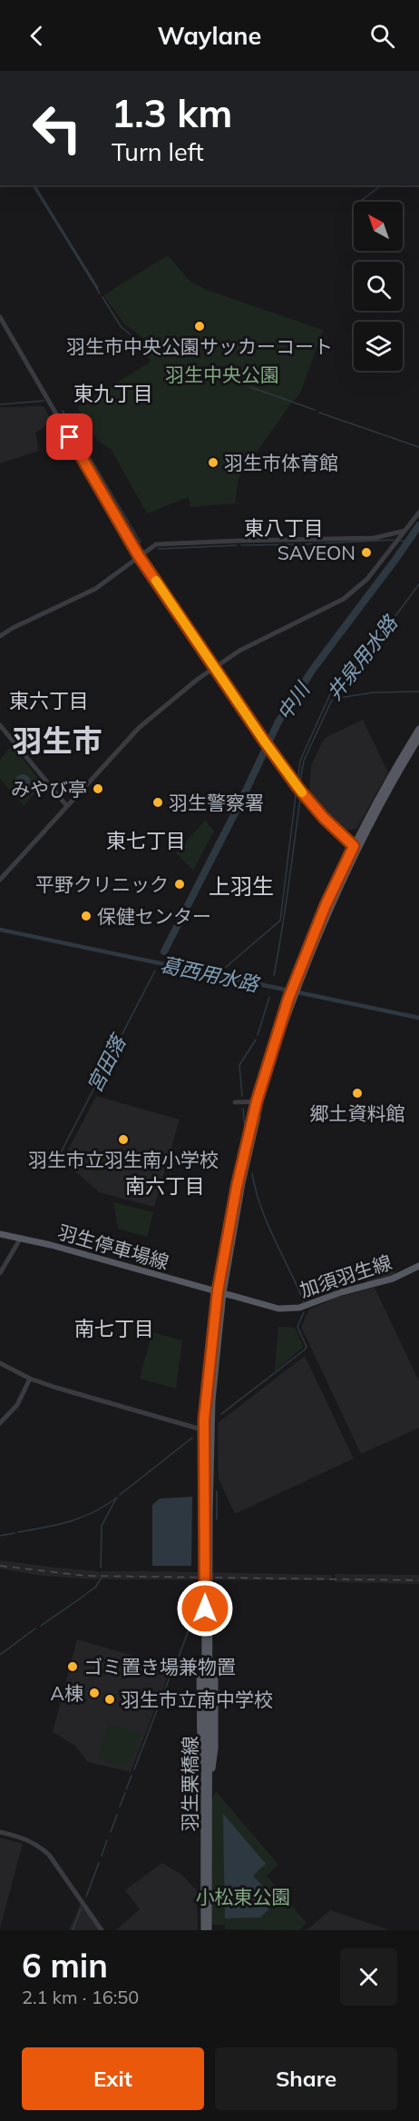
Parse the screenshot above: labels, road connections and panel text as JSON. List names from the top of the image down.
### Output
{
  "streets": {
    "main road": ["羽生停車場線", "加須羽生線", "羽生栗橋線"]
  },
  "crossings": [
    ["羽生停車場線", "加須羽生線"],
    ["羽生停車場線", "羽生栗橋線"],
    ["加須羽生線", "羽生栗橋線"]
  ],
  "districts": [
    "東九丁目",
    "東八丁目",
    "東六丁目",
    "羽生市",
    "東七丁目",
    "上羽生",
    "南六丁目",
    "南七丁目"
  ],
  "water": [
    "井泉用水路",
    "中川",
    "葛西用水路",
    "宮田落"
  ],
  "parks": ["羽生中央公園", "小松東公園"],
  "places": [
    "羽生市中央公園サッカーコート",
    "羽生市体育館",
    "SAVEON",
    "みやび亭",
    "羽生警察署",
    "平野クリニック",
    "保健センター",
    "郷土資料館",
    "羽生市立羽生南小学校",
    "ゴミ置き場兼物置",
    "A棟",
    "羽生市立南中学校"
  ],
  "north": "top left",
  "page": {
    "header": "Waylane",
    "turn": ["1.3 km", "Turn left"],
    "heading": ["6 min", "2.1 km · 16:50"],
    "buttons": ["Exit", "Share"]
  }
}
